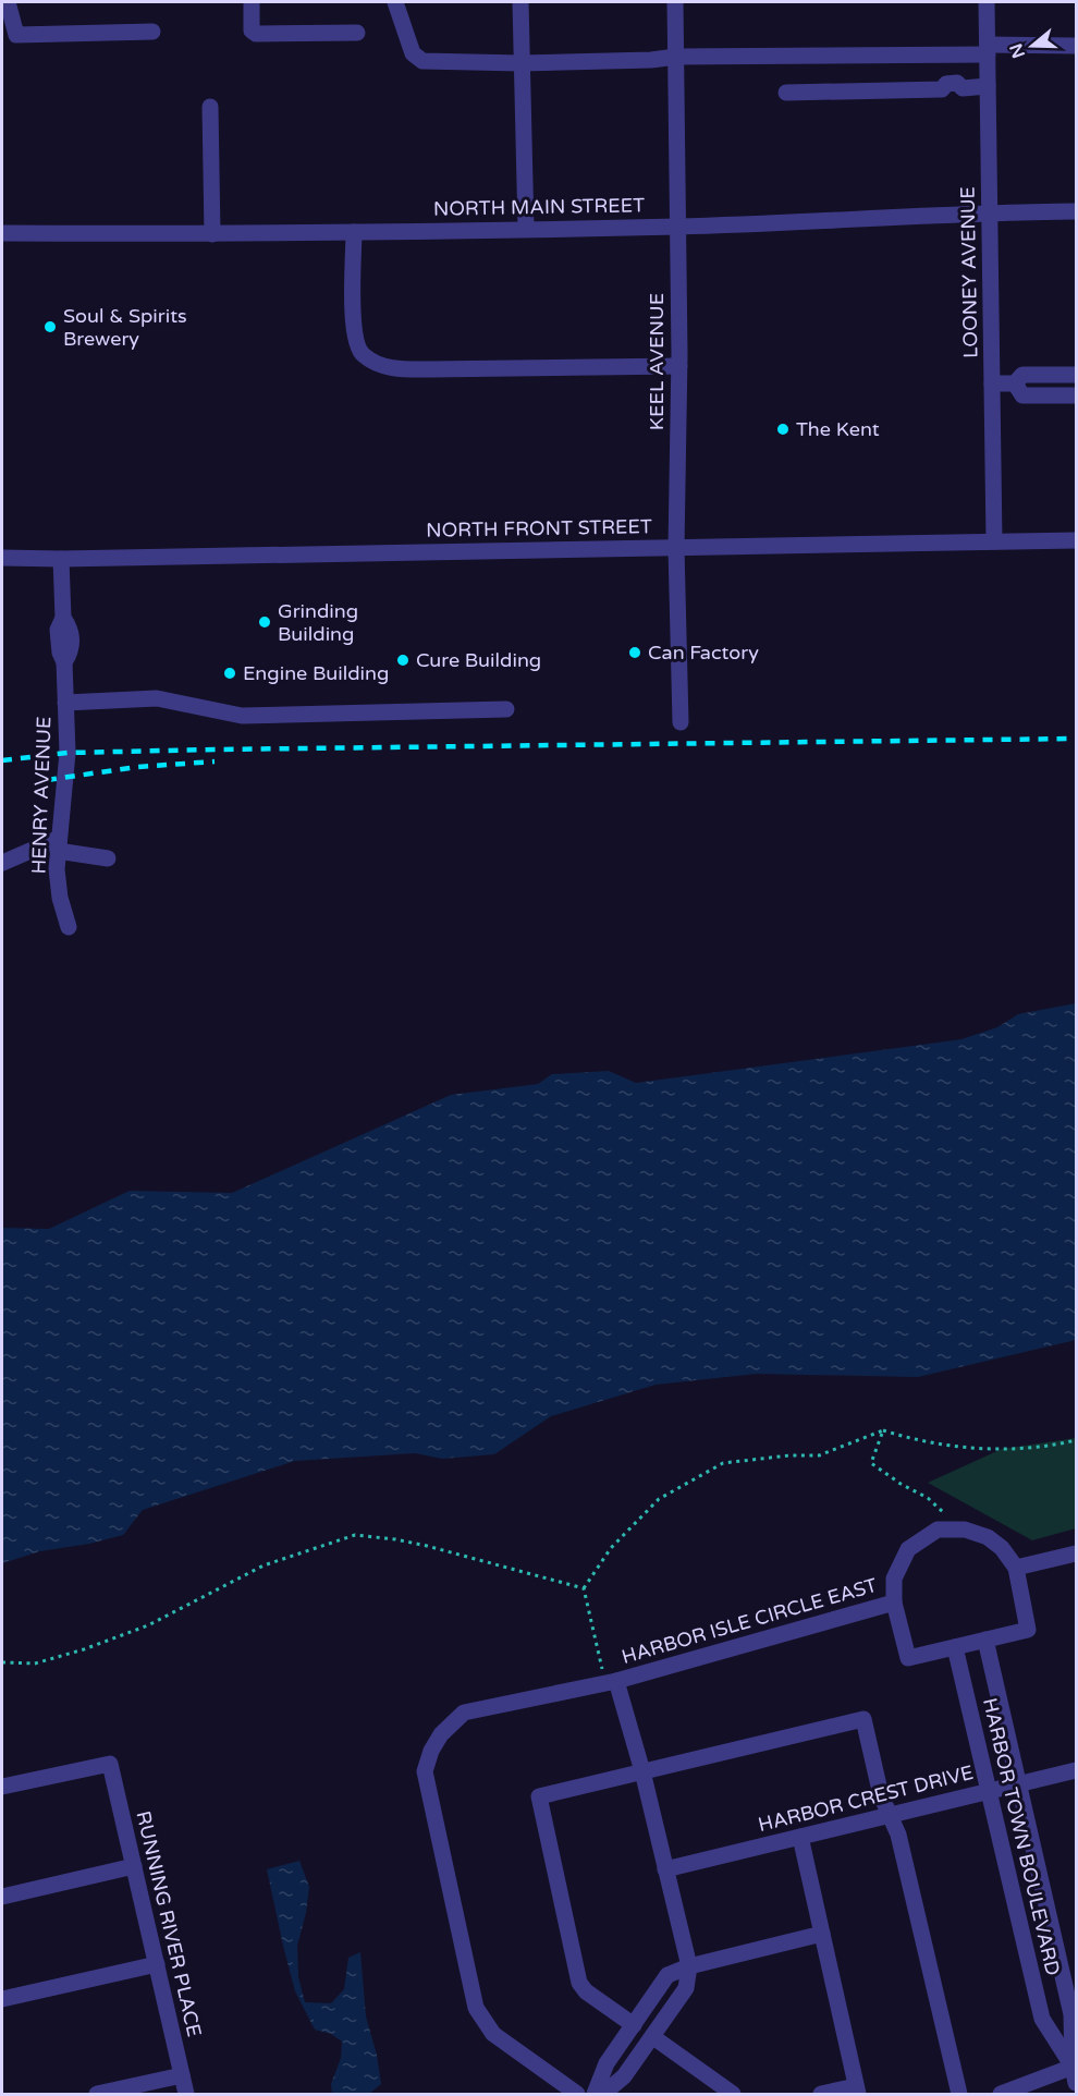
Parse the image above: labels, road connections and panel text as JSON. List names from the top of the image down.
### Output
{
  "streets": {
    "street": [
      "NORTH MAIN STREET",
      "LOONEY AVENUE",
      "KEEL AVENUE",
      "NORTH FRONT STREET",
      "HENRY AVENUE",
      "HARBOR ISLE CIRCLE EAST",
      "HARBOR CREST DRIVE",
      "HARBOR TOWN BOULEVARD",
      "RUNNING RIVER PLACE"
    ]
  },
  "crossings": [
    ["NORTH MAIN STREET", "LOONEY AVENUE"],
    ["NORTH MAIN STREET", "KEEL AVENUE"],
    ["LOONEY AVENUE", "NORTH FRONT STREET"],
    ["KEEL AVENUE", "NORTH FRONT STREET"],
    ["NORTH FRONT STREET", "HENRY AVENUE"],
    ["HARBOR ISLE CIRCLE EAST", "HARBOR TOWN BOULEVARD"],
    ["HARBOR CREST DRIVE", "HARBOR TOWN BOULEVARD"]
  ],
  "places": [
    "Soul & Spirits Brewery",
    "The Kent",
    "Grinding Building",
    "Can Factory",
    "Cure Building",
    "Engine Building"
  ],
  "north": "left"
}
